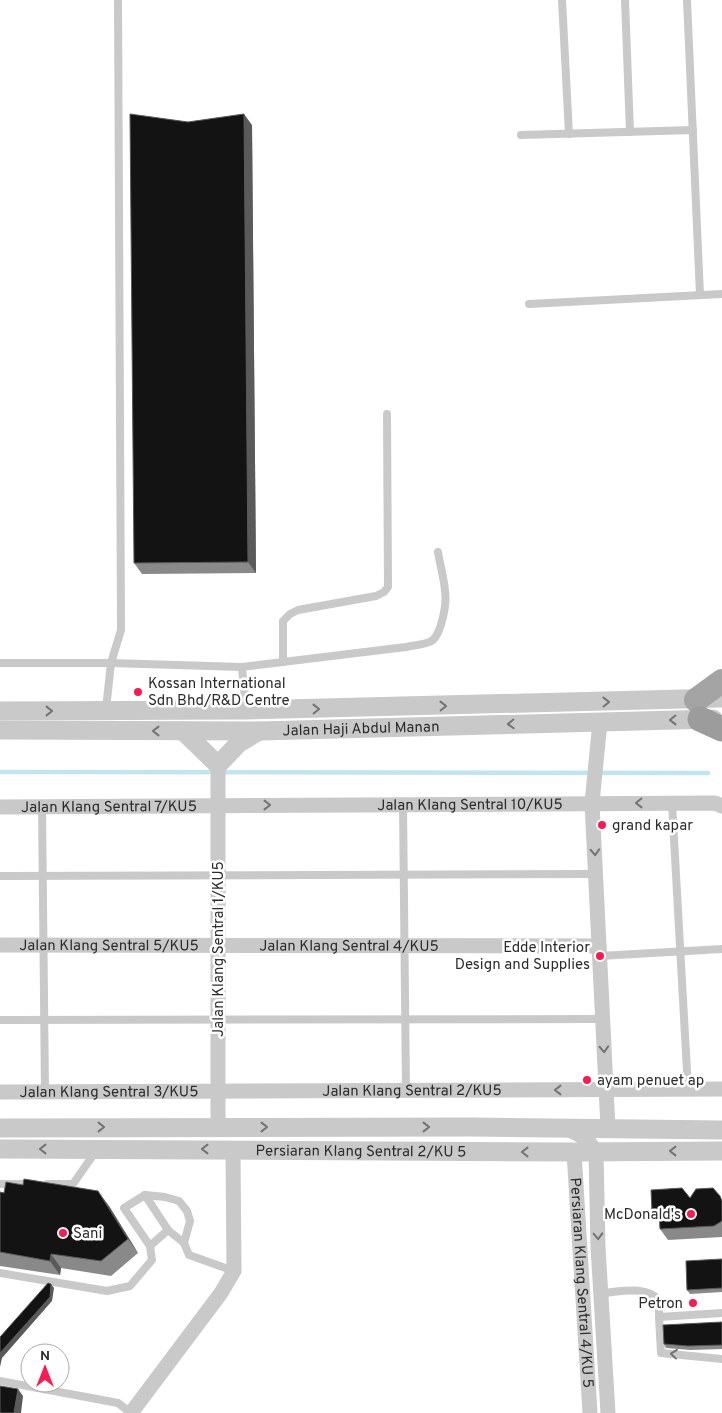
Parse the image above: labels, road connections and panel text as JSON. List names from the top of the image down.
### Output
{
  "streets": {
    "street": [
      "Jalan Haji Abdul Manan",
      "Jalan Klang Sentral 10/KU5",
      "Jalan Klang Sentral 7/KU5",
      "Jalan Klang Sentral 5/KU5",
      "Jalan Klang Sentral 4/KU5",
      "Jalan Klang Sentral 1/KU5",
      "Jalan Klang Sentral 2/KU5",
      "Jalan Klang Sentral 3/KU5",
      "Persiaran Klang Sentral 2/KU 5",
      "Persiaran Klang Sentral 4/KU 5"
    ]
  },
  "crossings": [
    ["Jalan Klang Sentral 10/KU5", "Jalan Klang Sentral 7/KU5"],
    ["Jalan Klang Sentral 10/KU5", "Jalan Klang Sentral 1/KU5"],
    ["Jalan Klang Sentral 7/KU5", "Jalan Klang Sentral 1/KU5"],
    ["Jalan Klang Sentral 5/KU5", "Jalan Klang Sentral 4/KU5"],
    ["Jalan Klang Sentral 5/KU5", "Jalan Klang Sentral 1/KU5"],
    ["Jalan Klang Sentral 4/KU5", "Jalan Klang Sentral 1/KU5"],
    ["Jalan Klang Sentral 1/KU5", "Jalan Klang Sentral 2/KU5"],
    ["Jalan Klang Sentral 1/KU5", "Jalan Klang Sentral 3/KU5"],
    ["Jalan Klang Sentral 1/KU5", "Persiaran Klang Sentral 2/KU 5"],
    ["Jalan Klang Sentral 2/KU5", "Jalan Klang Sentral 3/KU5"],
    ["Persiaran Klang Sentral 2/KU 5", "Persiaran Klang Sentral 4/KU 5"]
  ],
  "one_way": ["Jalan Klang Sentral 2/KU5"],
  "places": [
    "Kossan International Sdn Bhd/R&D Centre",
    "grand kapar",
    "Edde Interior Design and Supplies",
    "ayam penuet ap",
    "McDonald's",
    "Sani",
    "Petron"
  ],
  "north": "top"
}
